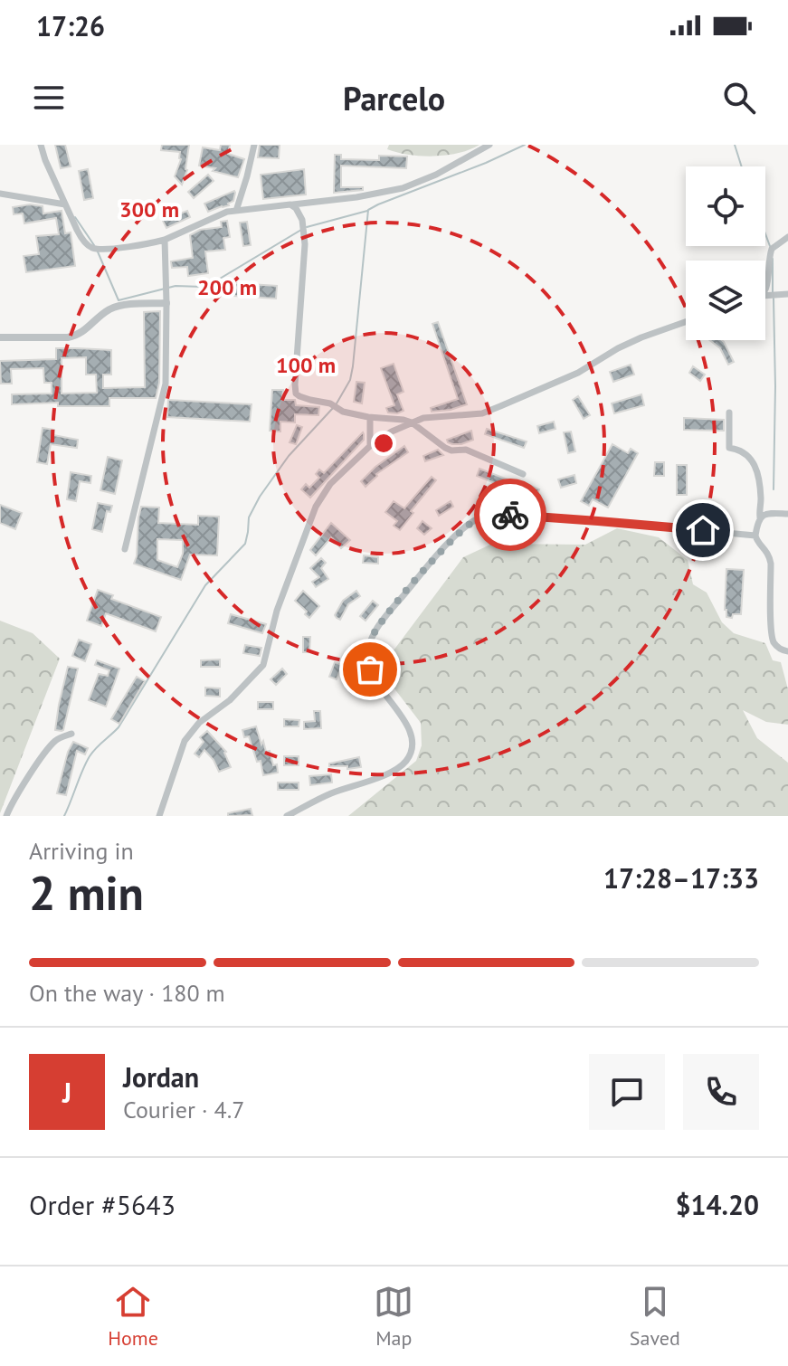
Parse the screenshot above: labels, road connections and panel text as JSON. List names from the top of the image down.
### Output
{
  "page": {
    "status": "17:26",
    "header": "Parcelo",
    "heading": ["2 min", "Arriving in", "17:28–17:33"],
    "panel": [
      "Jordan",
      "Courier · 4.7",
      "Order #5643",
      "$14.20"
    ],
    "bar": "On the way · 180 m",
    "round": "J",
    "tabs": ["Home", "Map", "Saved"]
  },
  "rings": ["300 m", "200 m", "100 m"]
}
